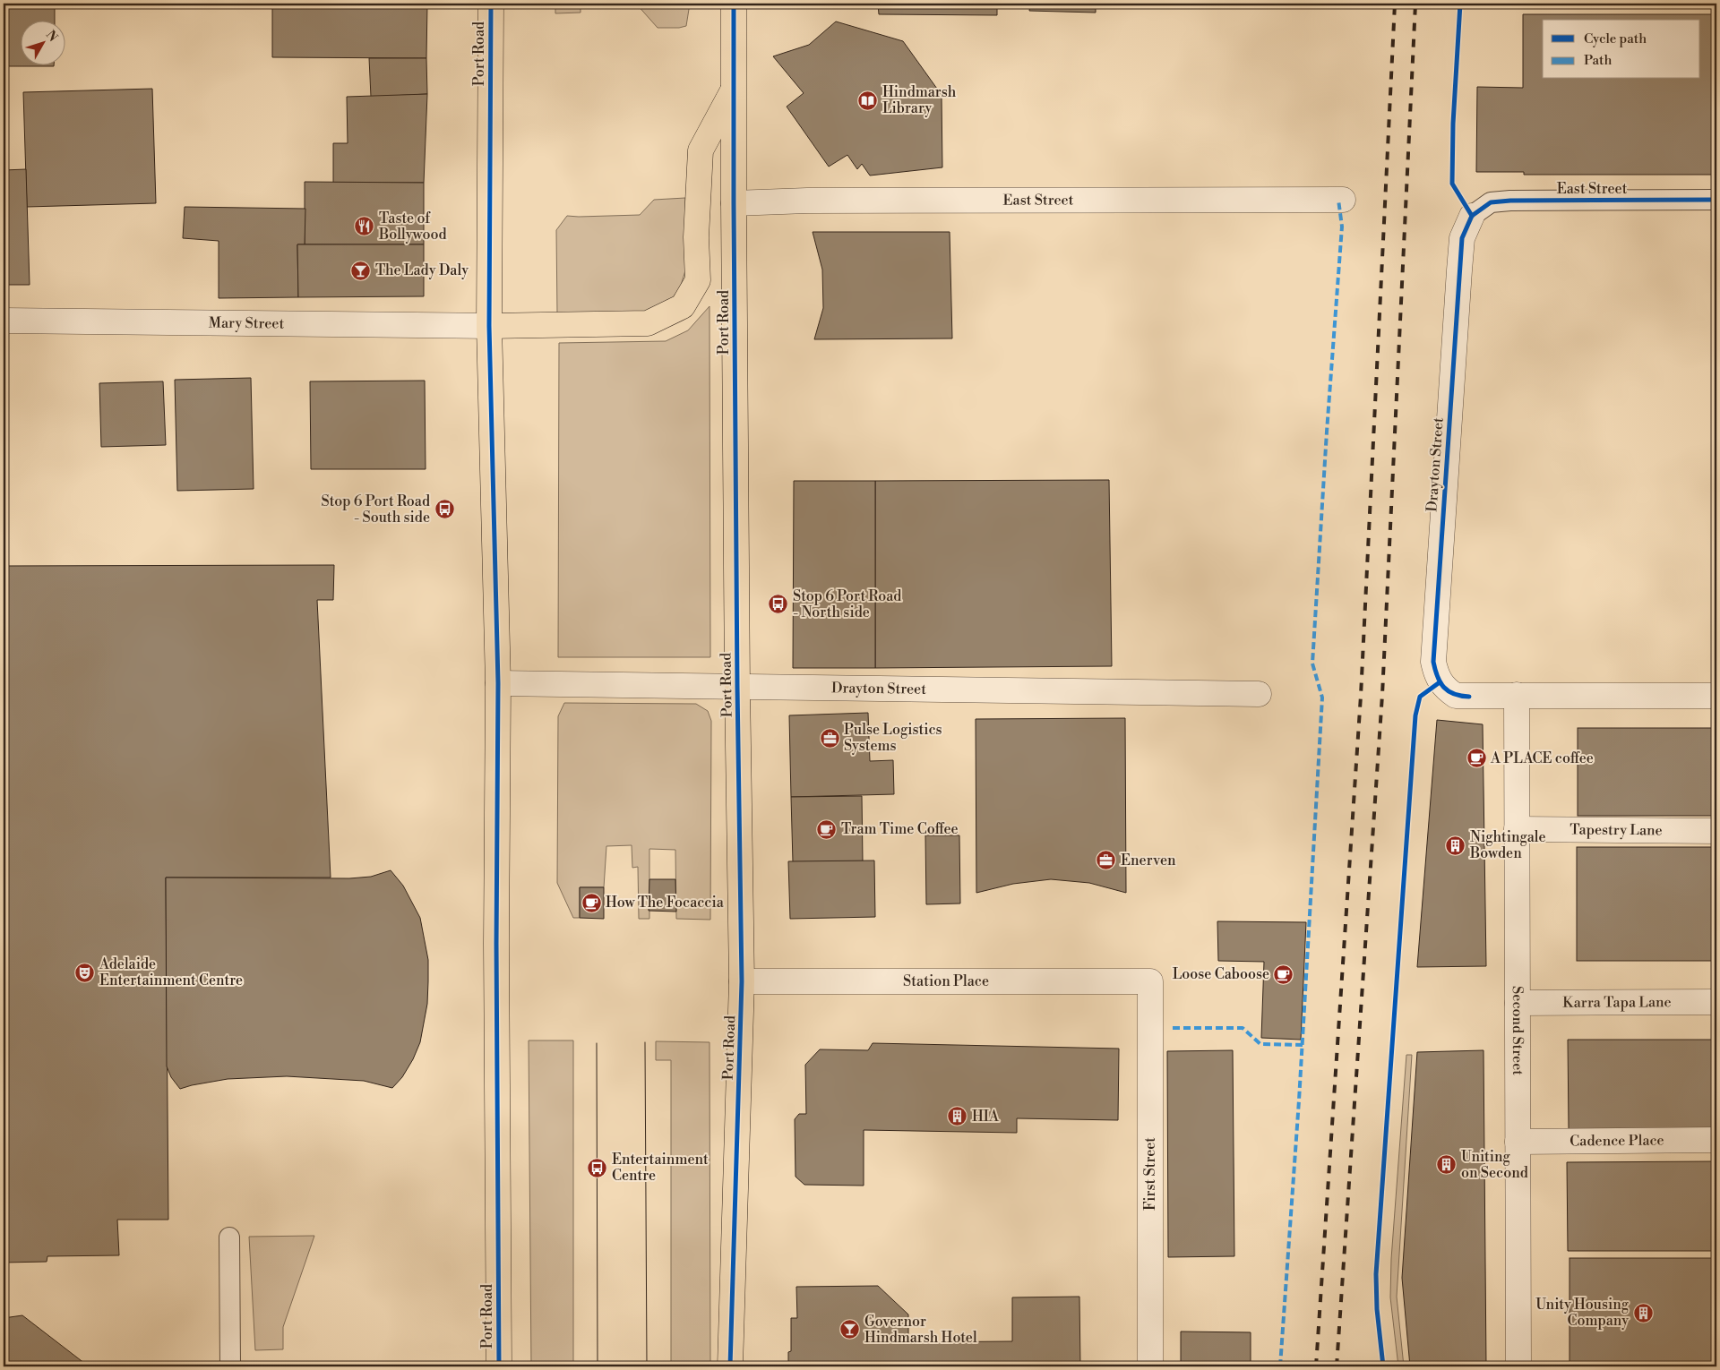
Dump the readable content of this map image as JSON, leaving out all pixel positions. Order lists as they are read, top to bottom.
{
  "streets": {
    "highway": ["Port Road"],
    "street": [
      "East Street",
      "Mary Street",
      "Drayton Street",
      "Tapestry Lane",
      "Station Place",
      "Karra Tapa Lane",
      "Second Street",
      "Cadence Place",
      "First Street"
    ]
  },
  "crossings": [
    ["Port Road", "East Street"],
    ["Port Road", "Mary Street"],
    ["Port Road", "Drayton Street"],
    ["Port Road", "Station Place"],
    ["East Street", "Drayton Street"],
    ["Drayton Street", "Second Street"],
    ["Tapestry Lane", "Second Street"],
    ["Station Place", "First Street"],
    ["Karra Tapa Lane", "Second Street"],
    ["Second Street", "Cadence Place"]
  ],
  "places": {
    "library": ["Hindmarsh Library"],
    "restaurant": ["Taste of Bollywood"],
    "bar": ["The Lady Daly", "Governor Hindmarsh Hotel"],
    "bus stop": ["Stop 6 Port Road - South side", "Stop 6 Port Road - North side", "Entertainment Centre"],
    "office": ["Pulse Logistics Systems", "Enerven"],
    "cafe": [
      "A PLACE coffee",
      "Tram Time Coffee",
      "How The Focaccia",
      "Loose Caboose"
    ],
    "building": [
      "Nightingale Bowden",
      "HIA",
      "Uniting on Second",
      "Unity Housing Company"
    ],
    "theatre": ["Adelaide Entertainment Centre"]
  },
  "legend": ["Cycle path", "Path"],
  "north": "top right"
}
